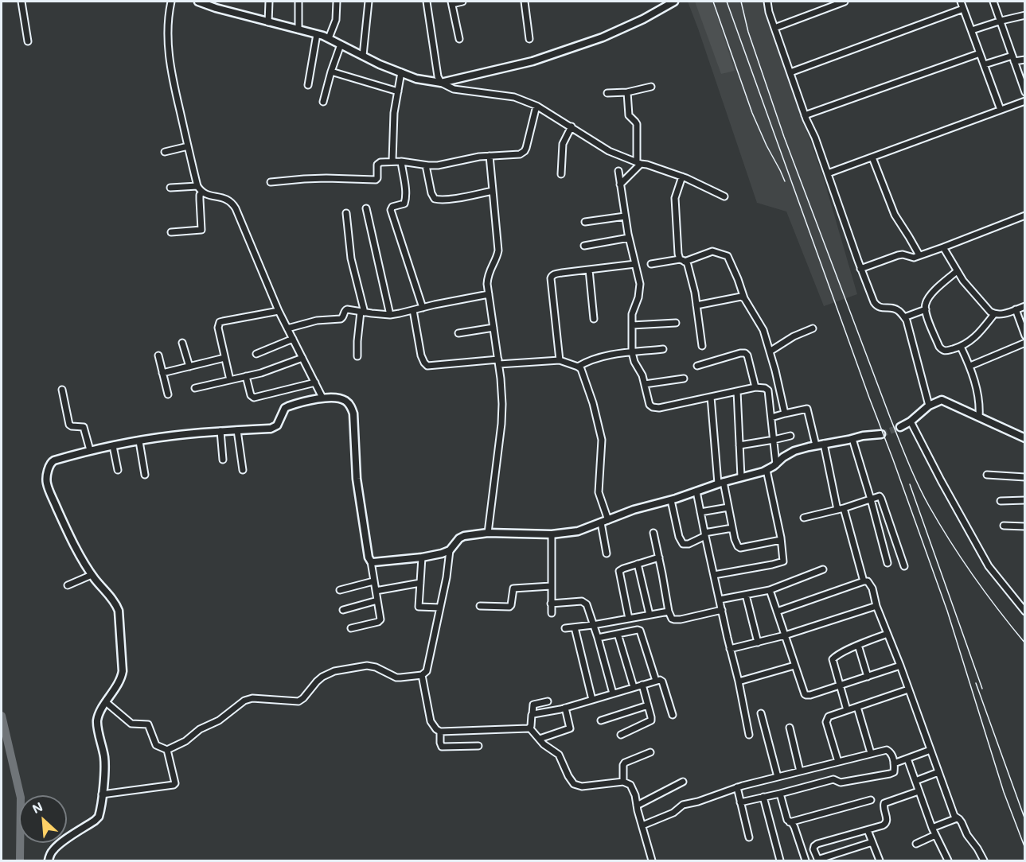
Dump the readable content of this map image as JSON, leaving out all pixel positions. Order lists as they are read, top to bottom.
{
  "north": "top left"
}
